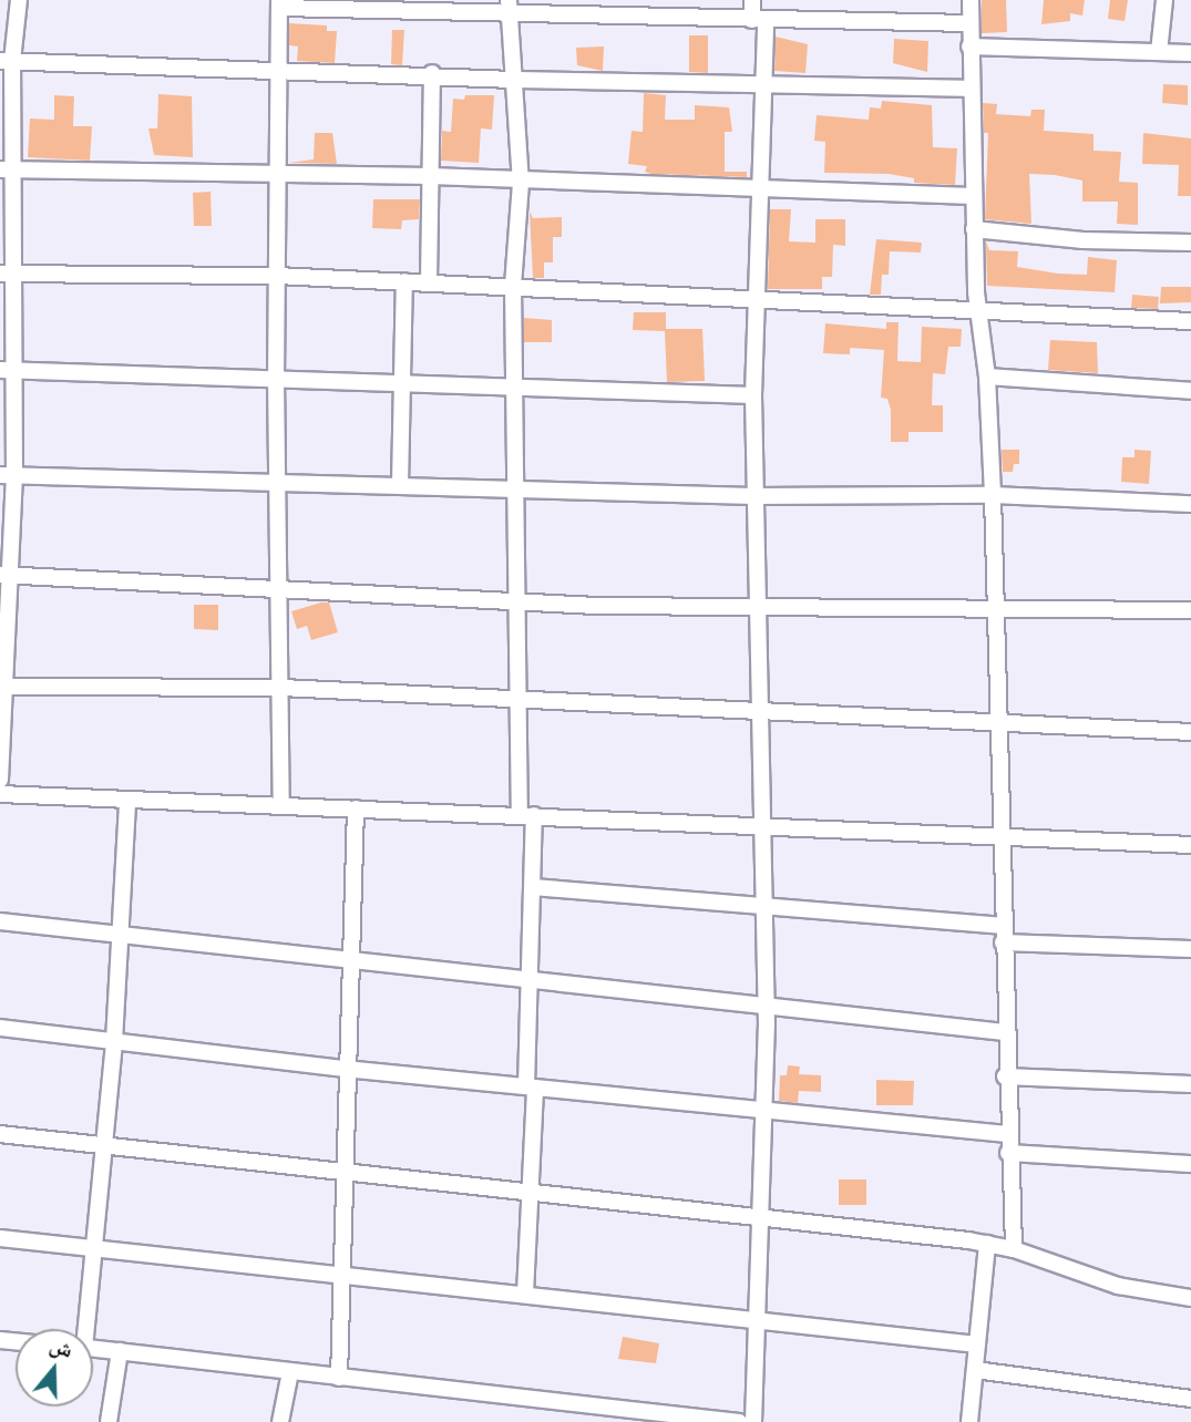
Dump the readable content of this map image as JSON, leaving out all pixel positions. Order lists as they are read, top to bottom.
{
  "north": "top"
}
